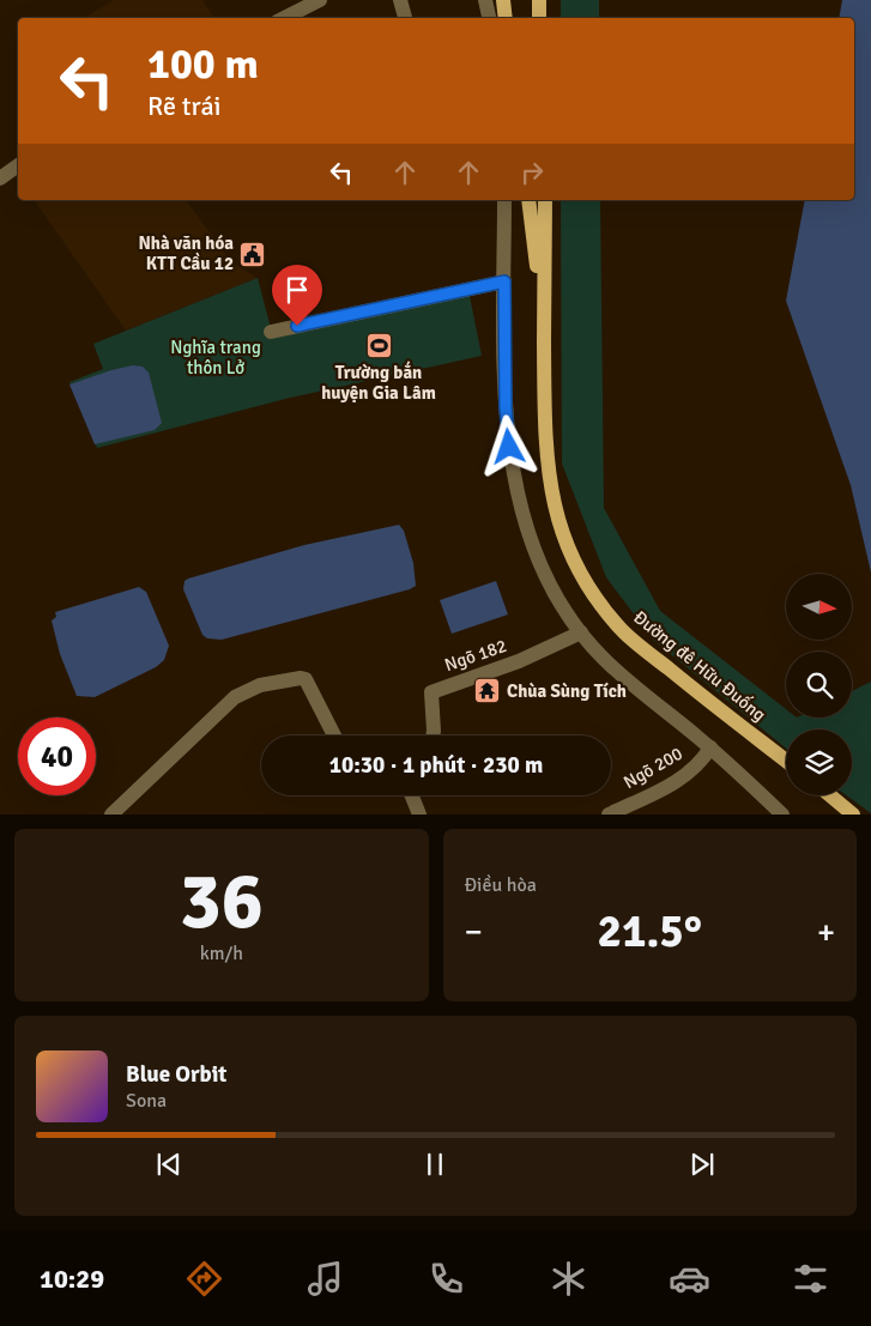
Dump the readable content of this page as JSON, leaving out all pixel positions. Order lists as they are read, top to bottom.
{
  "streets": {
    "main road": ["Đường đê Hữu Đuống"],
    "street": ["Ngõ 182", "Ngõ 200"]
  },
  "parks": ["Nghĩa trang thôn Lở"],
  "places": {
    "public building": ["Nhà văn hóa KTT Cầu 12"],
    "sports": ["Trường bắn huyện Gia Lâm"],
    "temple": ["Chùa Sùng Tích"]
  },
  "north": "right",
  "page": {
    "turn": ["100 m", "Rẽ trái"],
    "limit": "40",
    "trip": "10:30 · 1 phút · 230 m",
    "tile": [
      ["36", "km/h"],
      "Điều hòa"
    ],
    "heat": ["−", "21.5°", "+"],
    "song": ["Blue Orbit", "Sona"],
    "tabs": "10:29"
  }
}
